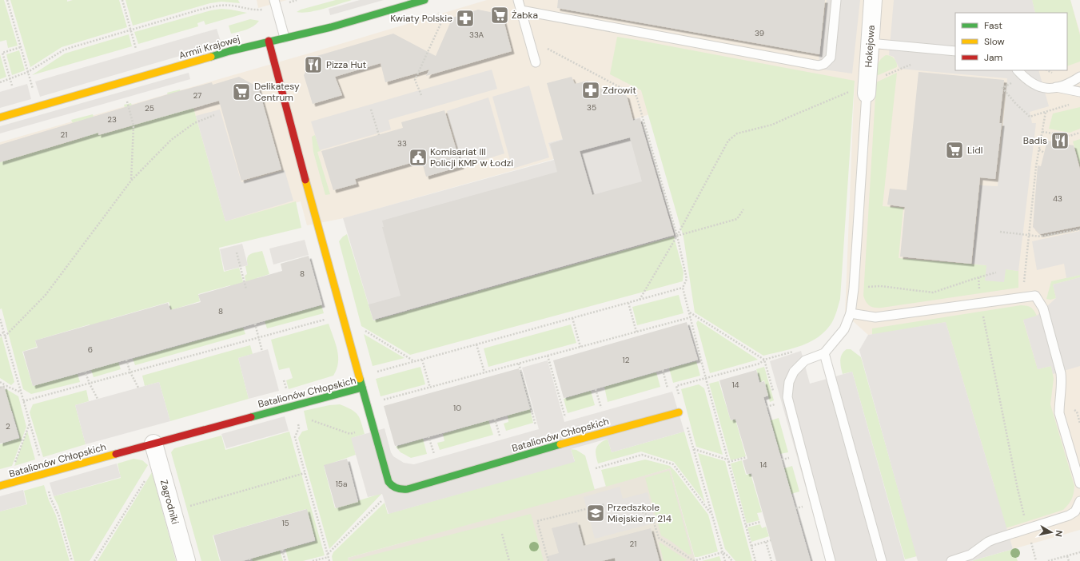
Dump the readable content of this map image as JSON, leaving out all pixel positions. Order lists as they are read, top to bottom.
{
  "streets": {
    "street": [
      "Hokejowa",
      "Armii Krajowej",
      "Batalionów Chłopskich",
      "Zagrodniki"
    ]
  },
  "crossings": [
    ["Batalionów Chłopskich", "Zagrodniki"]
  ],
  "places": {
    "supermarket": ["Żabka", "Delikatesy Centrum", "Lidl"],
    "pharmacy": ["Kwiaty Polskie", "Zdrowit"],
    "restaurant": ["Pizza Hut", "Badis"],
    "public building": ["Komisariat III Policji KMP w Łodzi"],
    "school or university": ["Przedszkole Miejskie nr 214"]
  },
  "house_numbers": [
    "39",
    "33A",
    "27",
    "35",
    "25",
    "23",
    "21",
    "33",
    "43",
    "8",
    "8",
    "6",
    "12",
    "14",
    "10",
    "2",
    "14",
    "15a",
    "15",
    "21"
  ],
  "legend": ["Fast", "Slow", "Jam"],
  "north": "right"
}
